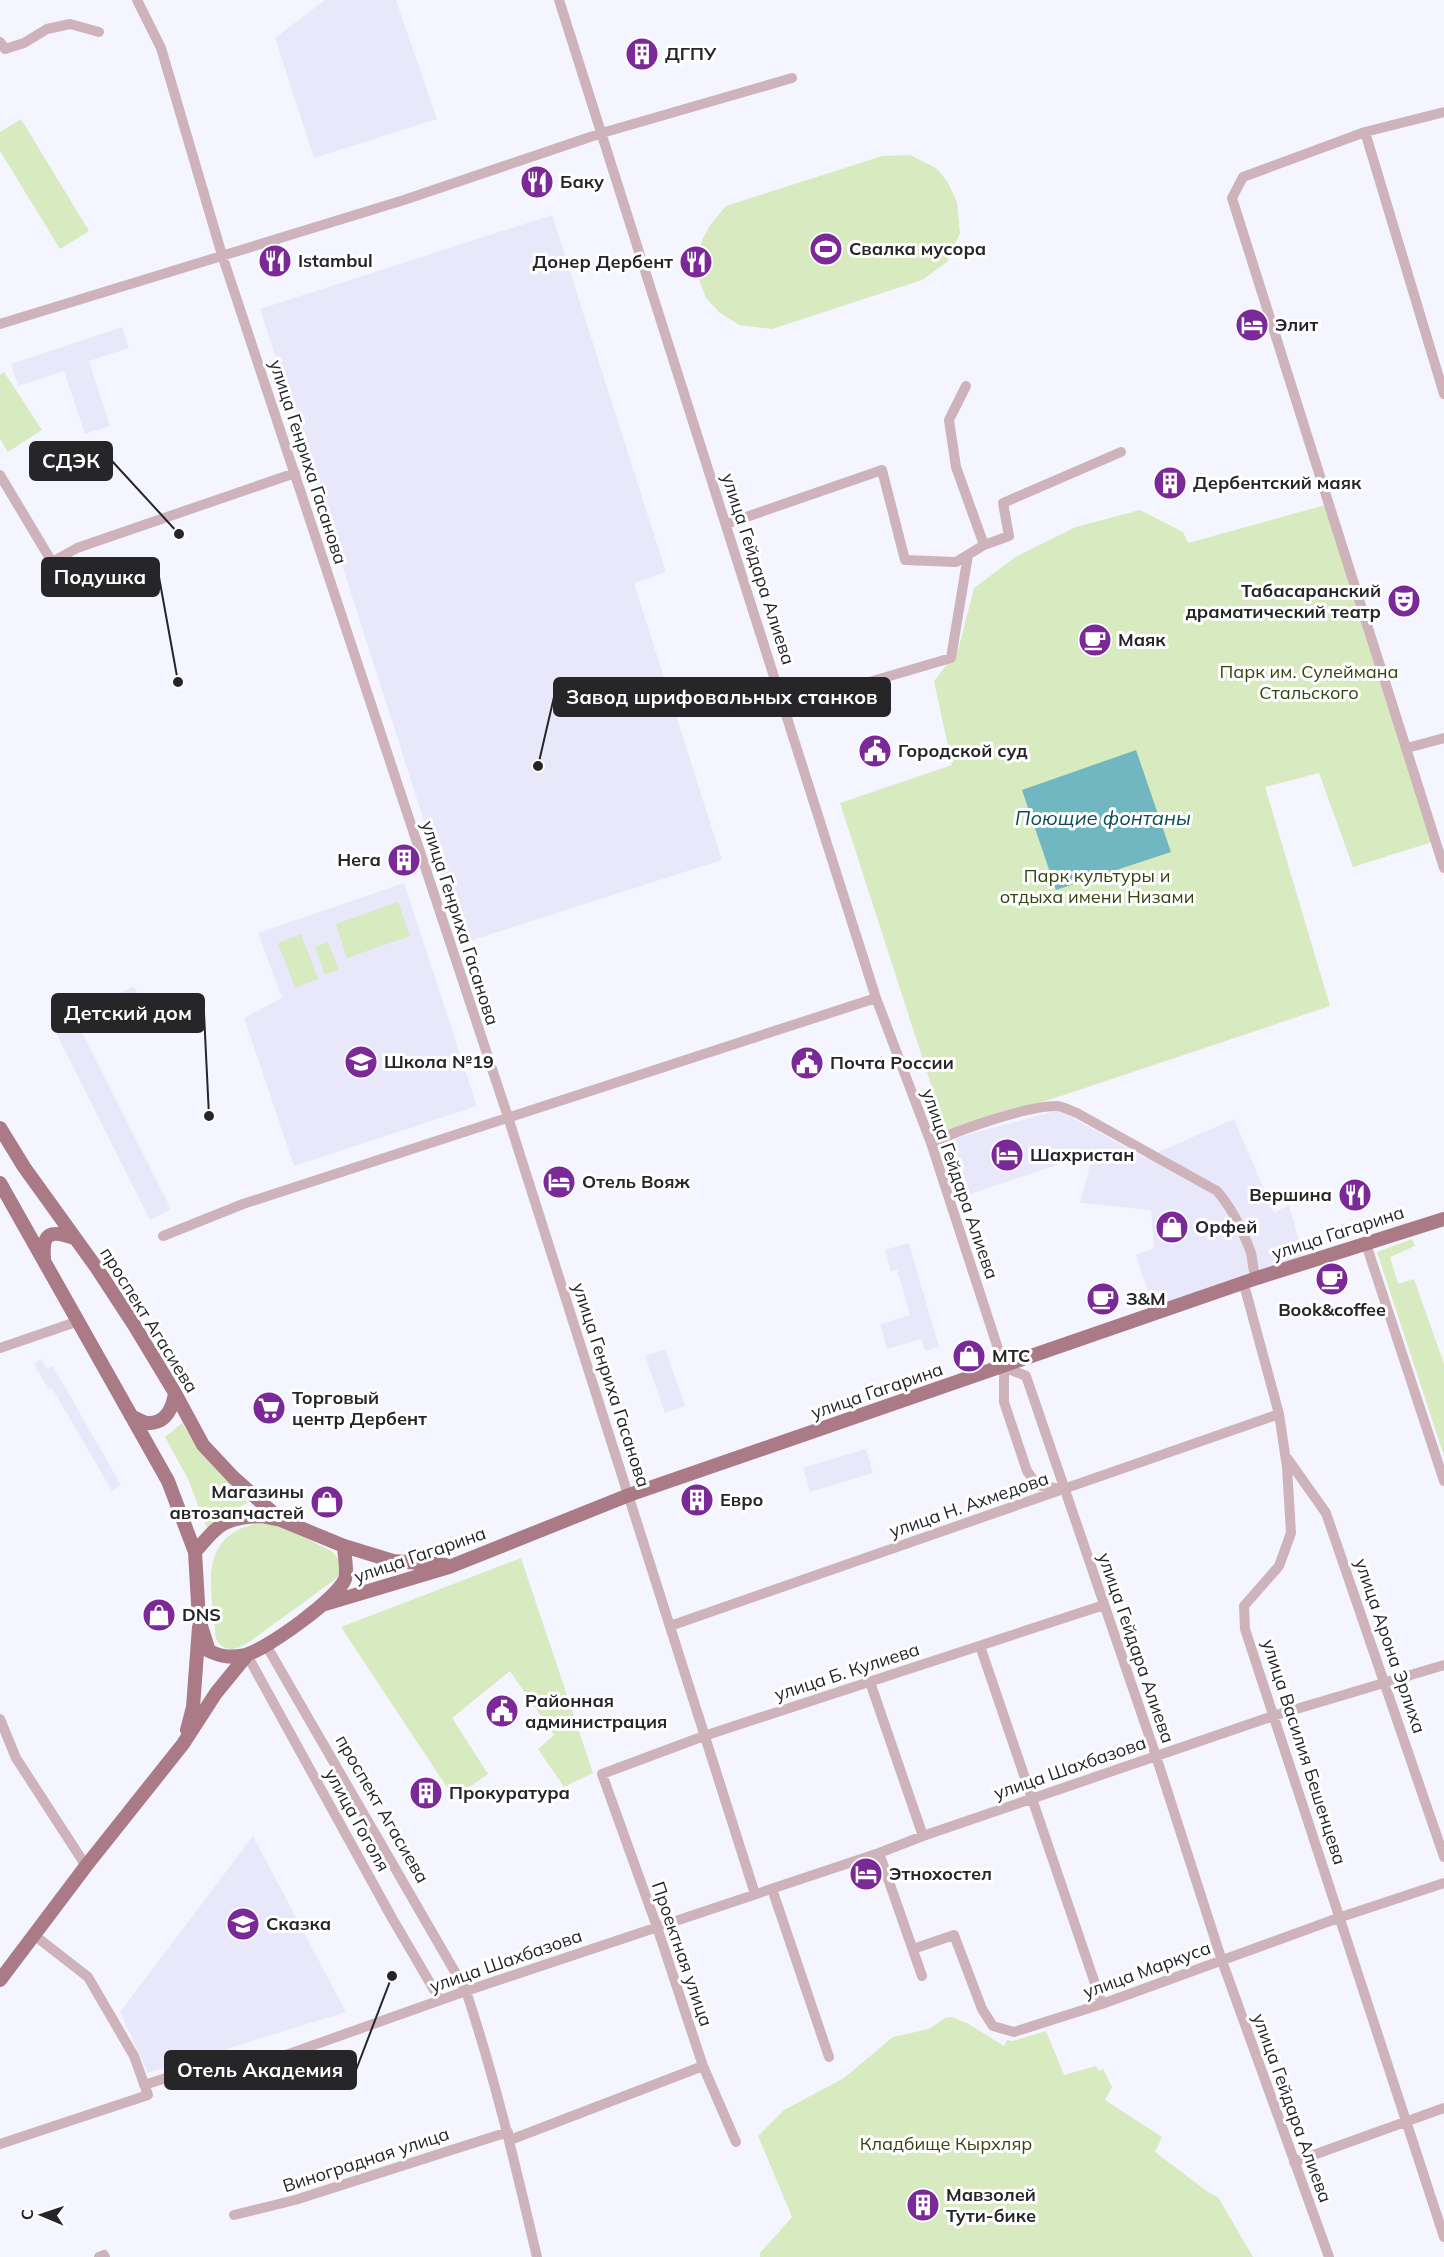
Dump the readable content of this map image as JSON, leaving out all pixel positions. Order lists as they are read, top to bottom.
{
  "streets": {
    "main road": ["улица Гагарина", "проспект Агасиева"],
    "street": [
      "улица Генриха Гасанова",
      "улица Гейдара Алиева",
      "улица Н. Ахмедова",
      "улица Арона Эрлиха",
      "улица Б. Кулиева",
      "улица Василия Бешенцева",
      "улица Шахбазова",
      "улица Гоголя",
      "Проектная улица",
      "улица Маркуса",
      "Виноградная улица"
    ]
  },
  "crossings": [
    ["улица Генриха Гасанова", "улица Гагарина"],
    ["улица Генриха Гасанова", "улица Н. Ахмедова"],
    ["улица Генриха Гасанова", "улица Б. Кулиева"],
    ["улица Генриха Гасанова", "улица Шахбазова"],
    ["улица Гейдара Алиева", "улица Гагарина"],
    ["улица Гейдара Алиева", "улица Н. Ахмедова"],
    ["улица Гейдара Алиева", "улица Б. Кулиева"],
    ["улица Гейдара Алиева", "улица Василия Бешенцева"],
    ["улица Гейдара Алиева", "улица Шахбазова"],
    ["улица Гейдара Алиева", "улица Маркуса"],
    ["улица Гагарина", "проспект Агасиева"],
    ["улица Гагарина", "улица Василия Бешенцева"],
    ["улица Гагарина", "улица Гоголя"],
    ["проспект Агасиева", "улица Шахбазова"],
    ["проспект Агасиева", "улица Гоголя"],
    ["улица Н. Ахмедова", "улица Василия Бешенцева"],
    ["улица Арона Эрлиха", "улица Василия Бешенцева"],
    ["улица Арона Эрлиха", "улица Шахбазова"],
    ["улица Б. Кулиева", "Проектная улица"],
    ["улица Василия Бешенцева", "улица Шахбазова"],
    ["улица Василия Бешенцева", "улица Маркуса"],
    ["улица Шахбазова", "улица Гоголя"],
    ["улица Шахбазова", "Проектная улица"],
    ["Проектная улица", "Виноградная улица"]
  ],
  "water": ["Поющие фонтаны"],
  "parks": ["Парк им. Сулеймана Стальского", "Парк культуры и отдыха имени Низами", "Кладбище Кырхляр"],
  "places": {
    "building": [
      "ДГПУ",
      "Дербентский маяк",
      "Нега",
      "Евро",
      "Прокуратура",
      "Мавзолей Тути-бике"
    ],
    "restaurant": [
      "Баку",
      "Istambul",
      "Донер Дербент",
      "Вершина"
    ],
    "sports": ["Свалка мусора"],
    "hotel": [
      "Элит",
      "Шахристан",
      "Отель Вояж",
      "Этнохостел"
    ],
    "other": [
      "СДЭК",
      "Подушка",
      "Завод шрифовальных станков",
      "Детский дом",
      "Отель Академия"
    ],
    "theatre": ["Табасаранский драматический театр"],
    "cafe": ["Маяк", "Book&coffee", "З&М"],
    "public building": ["Городской суд", "Почта России", "Районная администрация"],
    "school or university": ["Школа №19", "Сказка"],
    "shop": [
      "Орфей",
      "МТС",
      "Магазины автозапчастей",
      "DNS"
    ],
    "supermarket": ["Торговый центр Дербент"]
  },
  "north": "left"
}
